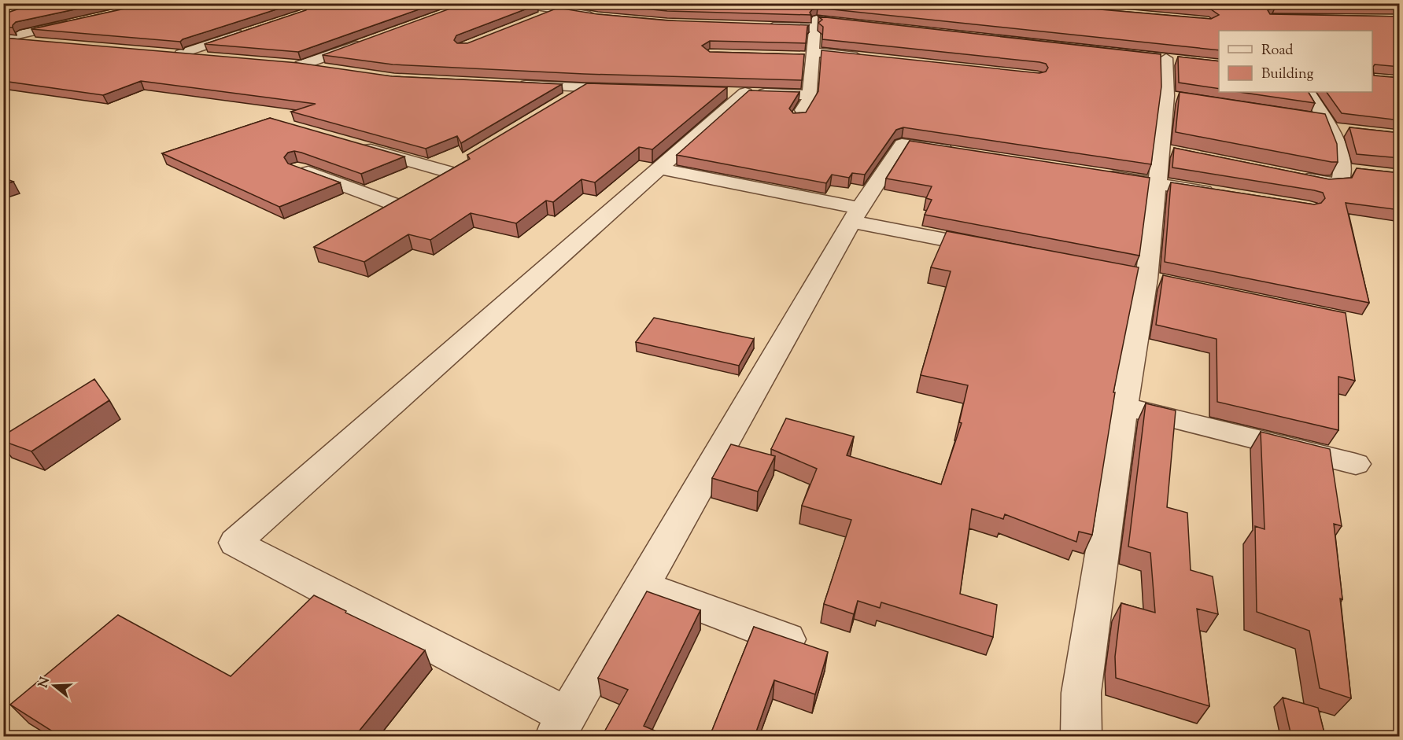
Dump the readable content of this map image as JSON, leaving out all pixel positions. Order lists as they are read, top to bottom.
{
  "legend": ["Road", "Building"],
  "north": "left"
}
